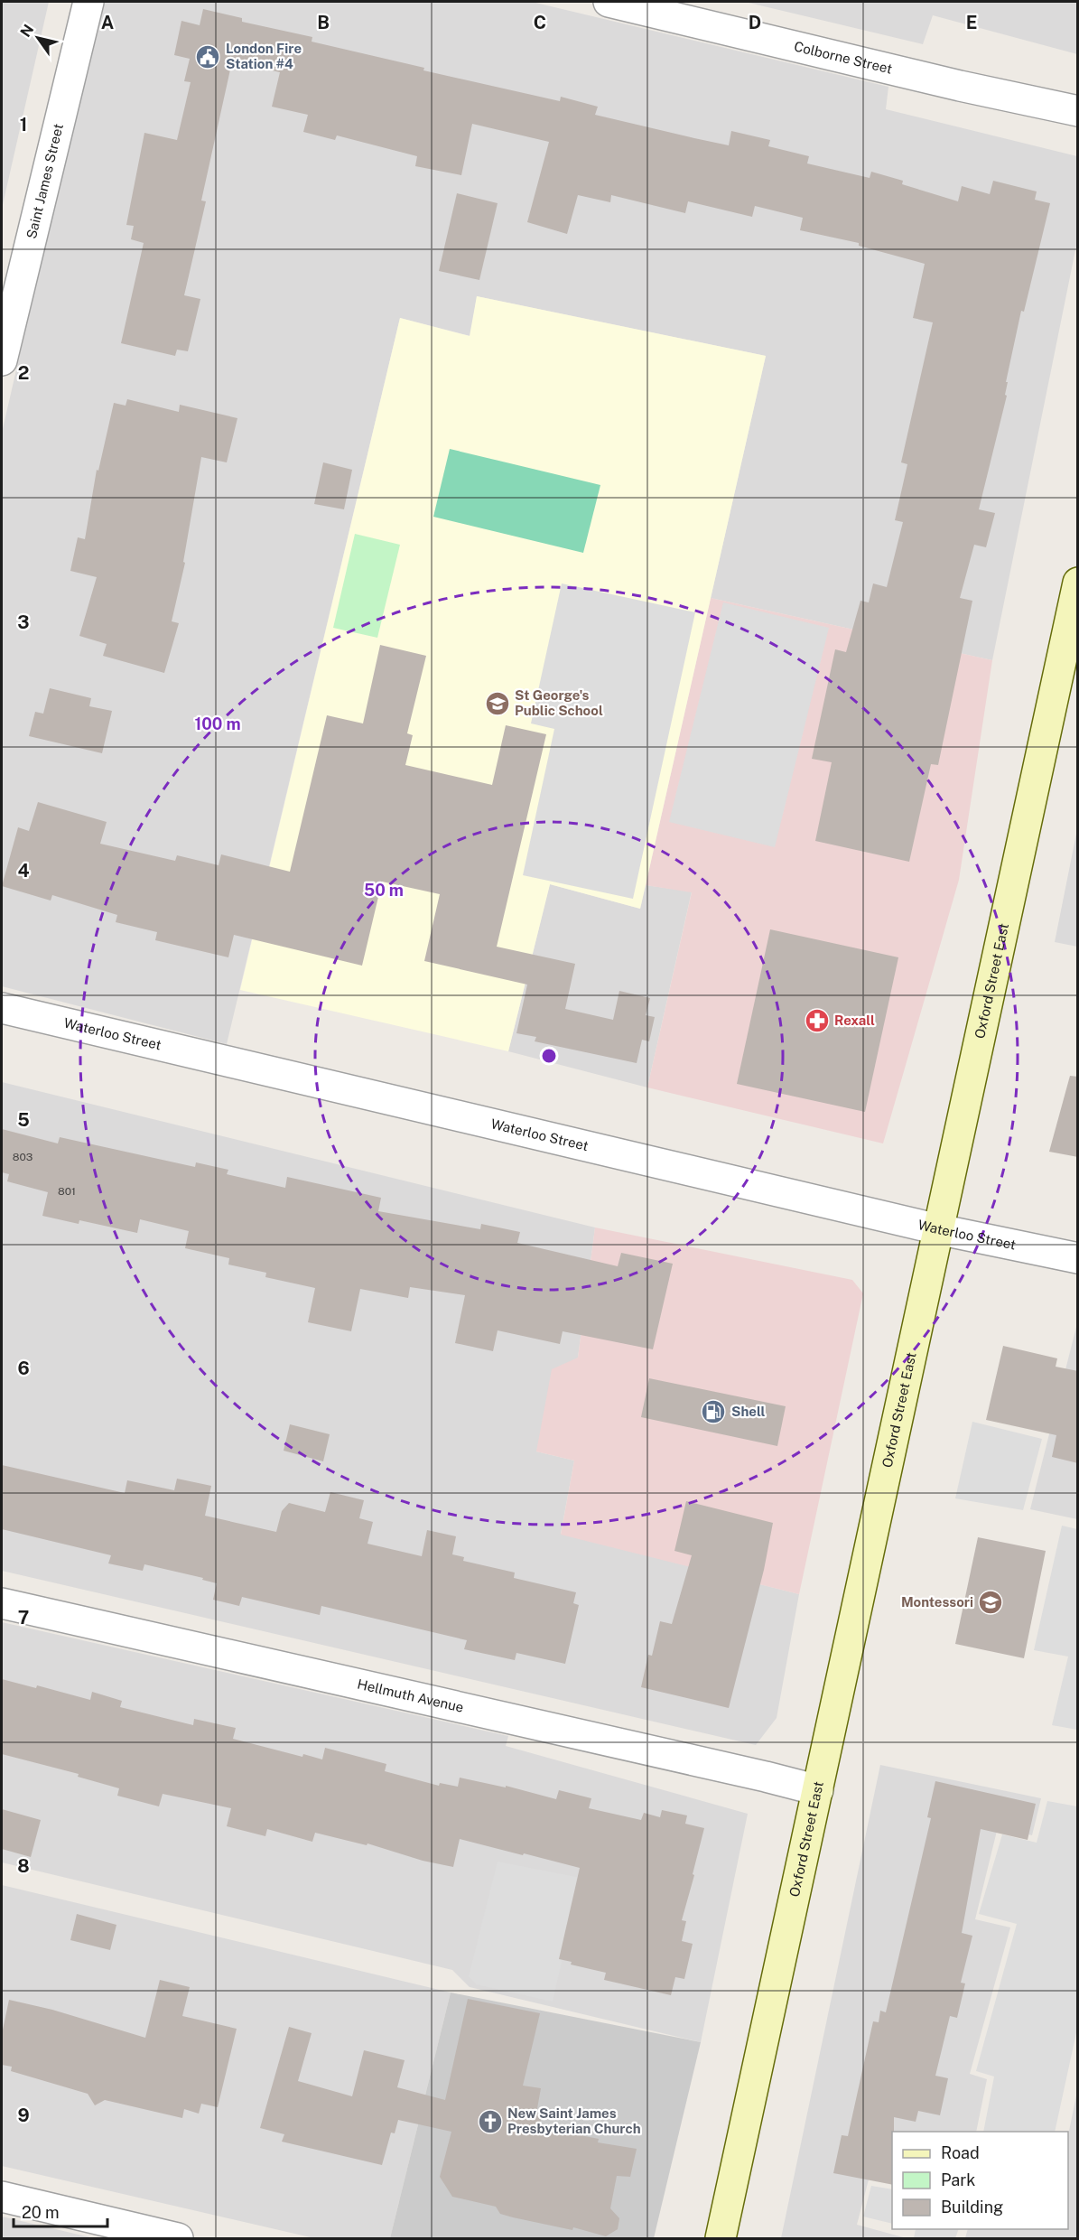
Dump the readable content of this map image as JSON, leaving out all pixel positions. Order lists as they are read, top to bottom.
{
  "streets": {
    "main road": ["Oxford Street East"],
    "street": [
      "Colborne Street",
      "Saint James Street",
      "Waterloo Street",
      "Hellmuth Avenue"
    ]
  },
  "crossings": [
    ["Oxford Street East", "Waterloo Street"],
    ["Oxford Street East", "Hellmuth Avenue"]
  ],
  "places": {
    "public building": ["London Fire Station #4"],
    "school or university": ["St George's Public School", "Montessori"],
    "pharmacy": ["Rexall"],
    "fuel station": ["Shell"],
    "church": ["New Saint James Presbyterian Church"]
  },
  "house_numbers": ["803", "801"],
  "legend": ["Road", "Park", "Building"],
  "scale_bar": "20 m",
  "north": "top left",
  "grid": {
    "columns": [
      "A",
      "B",
      "C",
      "D",
      "E"
    ],
    "rows": [
      "1",
      "2",
      "3",
      "4",
      "5",
      "6",
      "7",
      "8",
      "9"
    ]
  },
  "rings": ["100 m", "50 m"]
}
